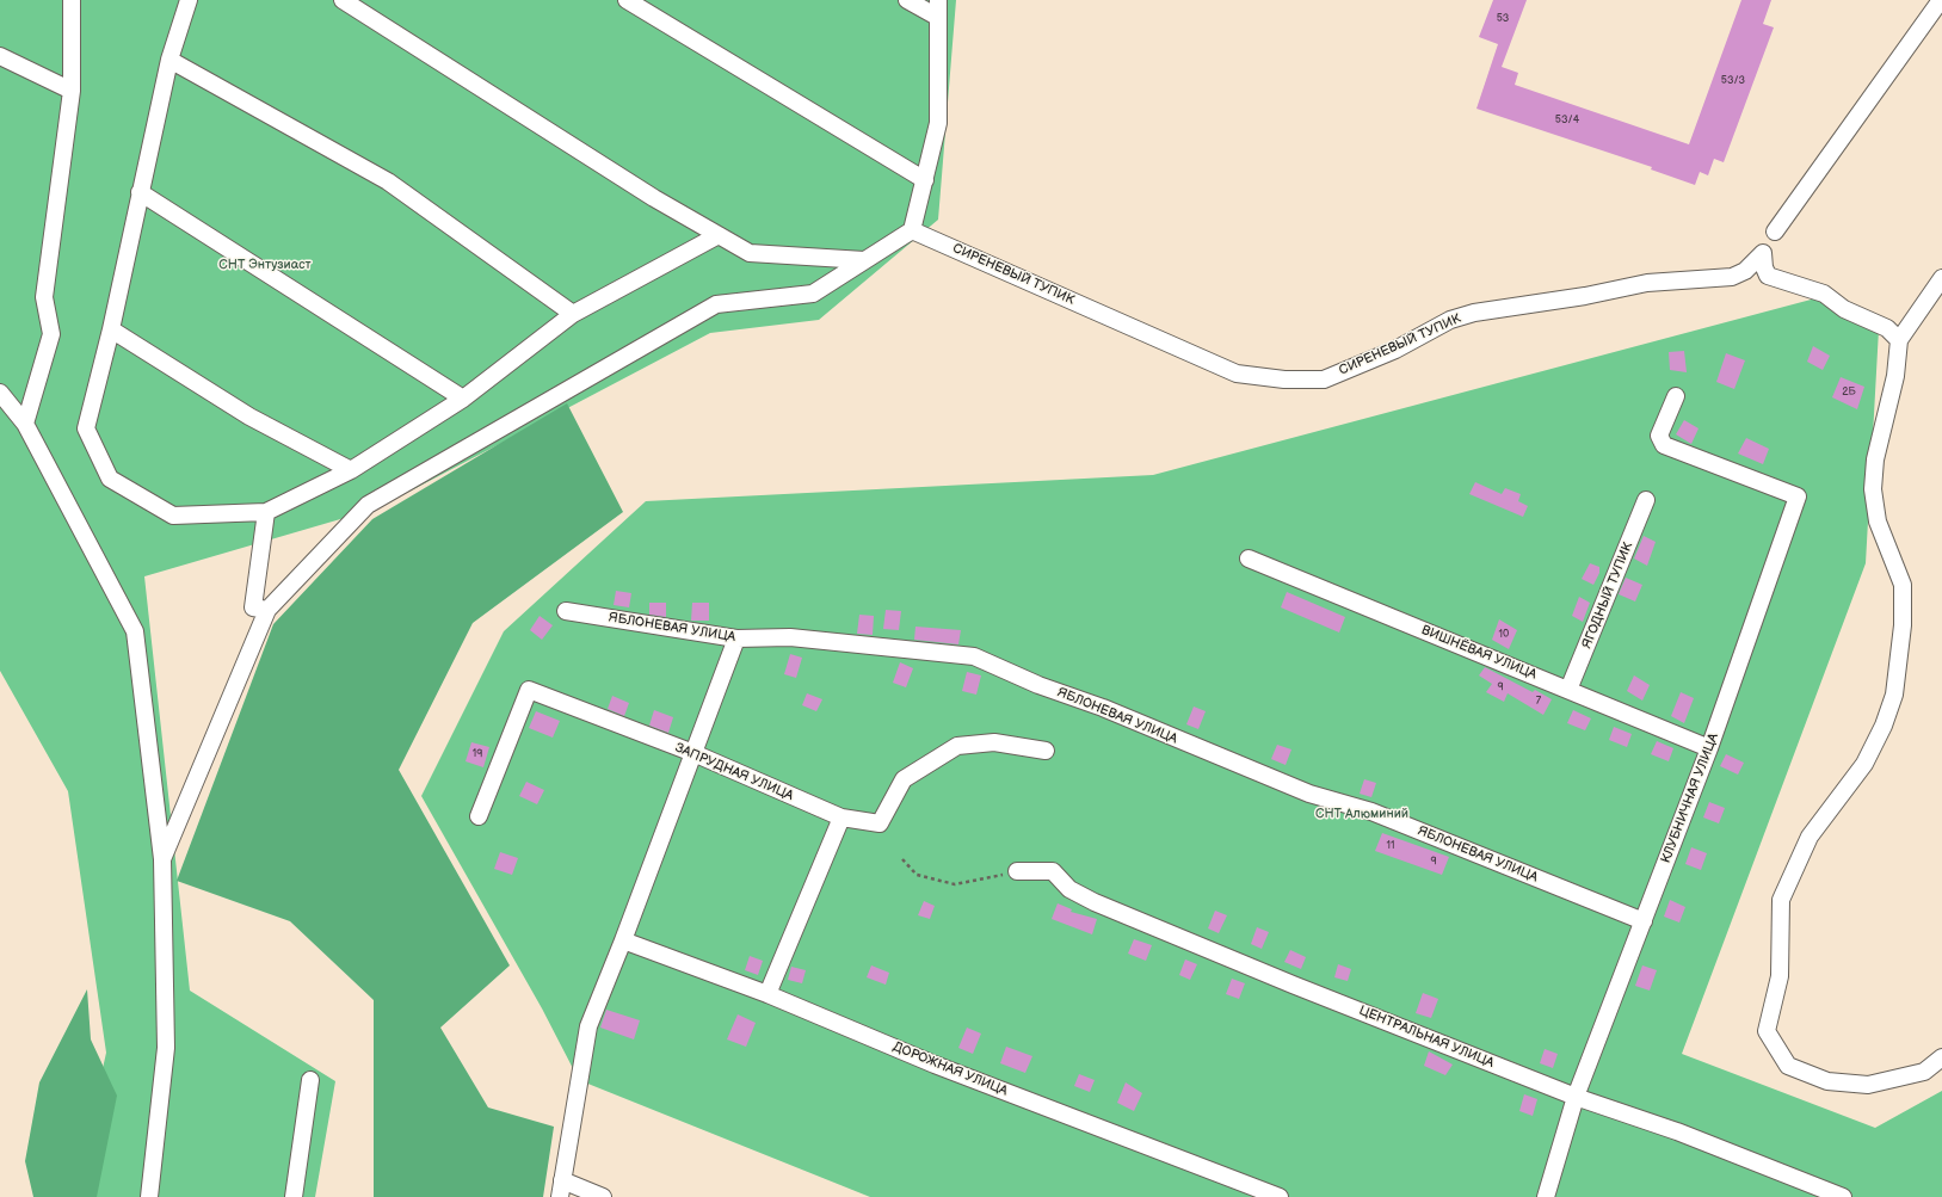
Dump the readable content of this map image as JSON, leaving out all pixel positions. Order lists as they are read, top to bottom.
{
  "streets": {
    "street": [
      "СИРЕНЕВЫЙ ТУПИК",
      "ЯГОДНЫЙ ТУПИК",
      "ЯБЛОНЕВАЯ УЛИЦА",
      "ВИШНЁВАЯ УЛИЦА",
      "ЗАПРУДНАЯ УЛИЦА",
      "КЛУБНИЧНАЯ УЛИЦА",
      "ЦЕНТРАЛЬНАЯ УЛИЦА",
      "ДОРОЖНАЯ УЛИЦА"
    ]
  },
  "crossings": [
    ["ЯГОДНЫЙ ТУПИК", "ВИШНЁВАЯ УЛИЦА"],
    ["ЯБЛОНЕВАЯ УЛИЦА", "КЛУБНИЧНАЯ УЛИЦА"],
    ["ВИШНЁВАЯ УЛИЦА", "КЛУБНИЧНАЯ УЛИЦА"],
    ["КЛУБНИЧНАЯ УЛИЦА", "ЦЕНТРАЛЬНАЯ УЛИЦА"]
  ],
  "parks": ["СНТ Энтузиаст", "СНТ Алюминий"],
  "house_numbers": [
    "53",
    "53/3",
    "53/4",
    "2Б",
    "10",
    "9",
    "7",
    "19",
    "11",
    "9"
  ]
}
